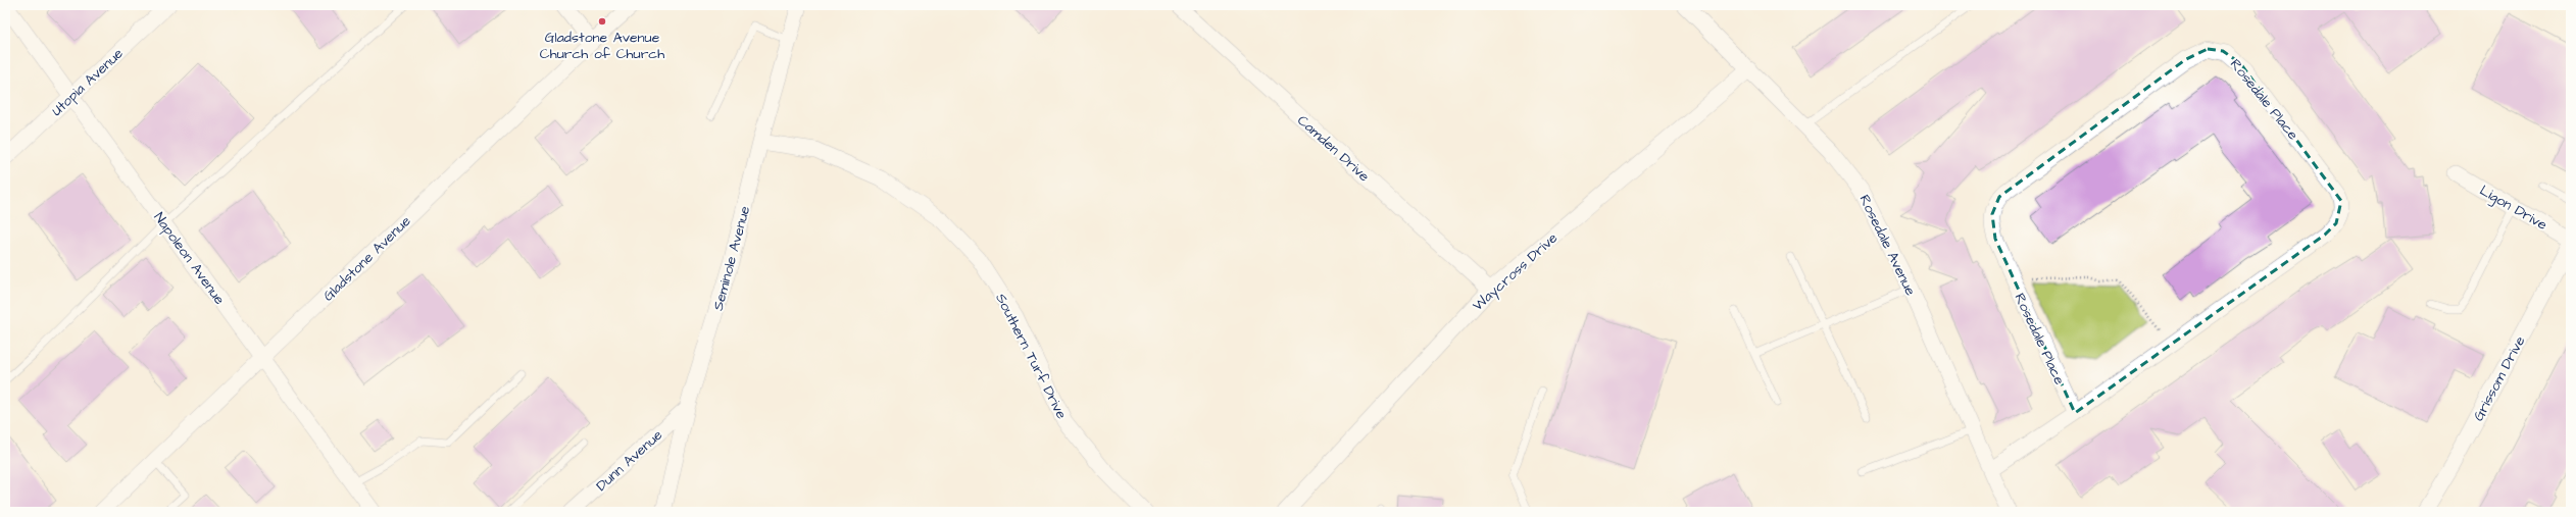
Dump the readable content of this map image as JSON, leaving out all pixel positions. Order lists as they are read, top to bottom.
{
  "streets": {
    "street": [
      "Utopia Avenue",
      "Rosedale Place",
      "Camden Drive",
      "Ligon Drive",
      "Rosedale Avenue",
      "Napoleon Avenue",
      "Gladstone Avenue",
      "Seminole Avenue",
      "Waycross Drive",
      "Southern Turf Drive",
      "Grissom Drive",
      "Dunn Avenue"
    ]
  },
  "crossings": [
    ["Utopia Avenue", "Napoleon Avenue"],
    ["Rosedale Place", "Rosedale Avenue"],
    ["Camden Drive", "Waycross Drive"],
    ["Ligon Drive", "Grissom Drive"],
    ["Rosedale Avenue", "Waycross Drive"],
    ["Napoleon Avenue", "Gladstone Avenue"],
    ["Seminole Avenue", "Southern Turf Drive"],
    ["Seminole Avenue", "Dunn Avenue"]
  ],
  "places": ["Gladstone Avenue Church of Church"]
}
